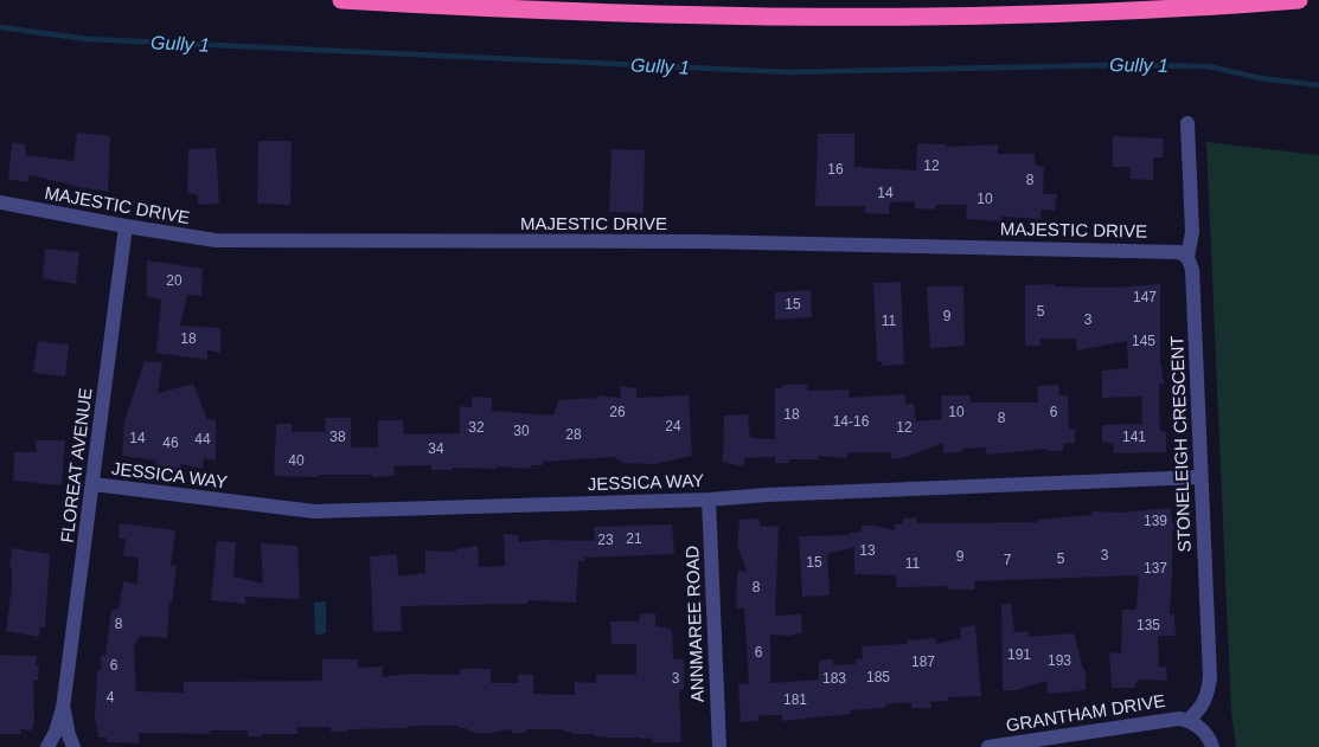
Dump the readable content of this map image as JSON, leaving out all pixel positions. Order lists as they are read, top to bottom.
{
  "streets": {
    "street": [
      "MAJESTIC DRIVE",
      "STONELEIGH CRESCENT",
      "FLOREAT AVENUE",
      "JESSICA WAY",
      "ANNMAREE ROAD",
      "GRANTHAM DRIVE"
    ]
  },
  "crossings": [
    ["MAJESTIC DRIVE", "STONELEIGH CRESCENT"],
    ["MAJESTIC DRIVE", "FLOREAT AVENUE"],
    ["STONELEIGH CRESCENT", "JESSICA WAY"],
    ["STONELEIGH CRESCENT", "GRANTHAM DRIVE"],
    ["FLOREAT AVENUE", "JESSICA WAY"],
    ["JESSICA WAY", "ANNMAREE ROAD"]
  ],
  "water": ["Gully 1"],
  "house_numbers": [
    "12",
    "16",
    "8",
    "14",
    "10",
    "20",
    "147",
    "15",
    "5",
    "9",
    "3",
    "11",
    "18",
    "145",
    "26",
    "10",
    "6",
    "18",
    "8",
    "14-16",
    "24",
    "32",
    "12",
    "30",
    "28",
    "38",
    "141",
    "14",
    "44",
    "46",
    "34",
    "40",
    "139",
    "21",
    "23",
    "13",
    "3",
    "9",
    "5",
    "7",
    "15",
    "11",
    "137",
    "8",
    "8",
    "135",
    "6",
    "191",
    "193",
    "187",
    "6",
    "185",
    "3",
    "183",
    "4",
    "181"
  ]
}
